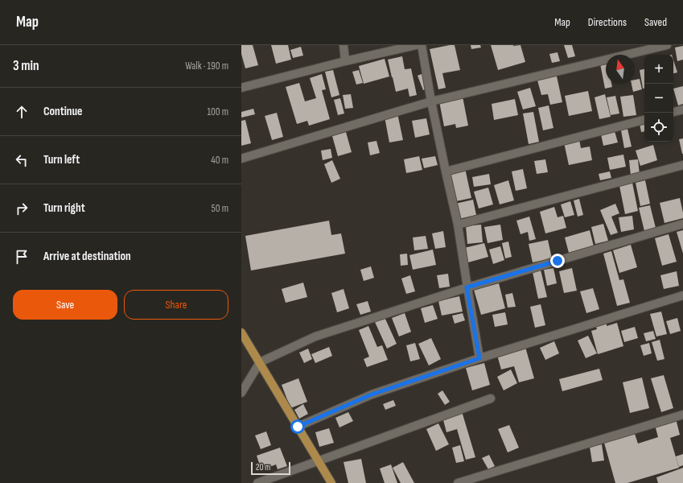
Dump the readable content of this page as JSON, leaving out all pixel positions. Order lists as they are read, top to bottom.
{
  "scale_bar": "20 m",
  "north": "top",
  "page": {
    "header": "Map",
    "nav": ["Map", "Directions", "Saved"],
    "heading": ["3 min", "Walk · 190 m"],
    "map_buttons": ["+", "−"],
    "list": [
      ["Continue", "100 m"],
      ["Turn left", "40 m"],
      ["Turn right", "50 m"],
      "Arrive at destination"
    ],
    "buttons": ["Save", "Share"],
    "scale": "20 m"
  }
}
